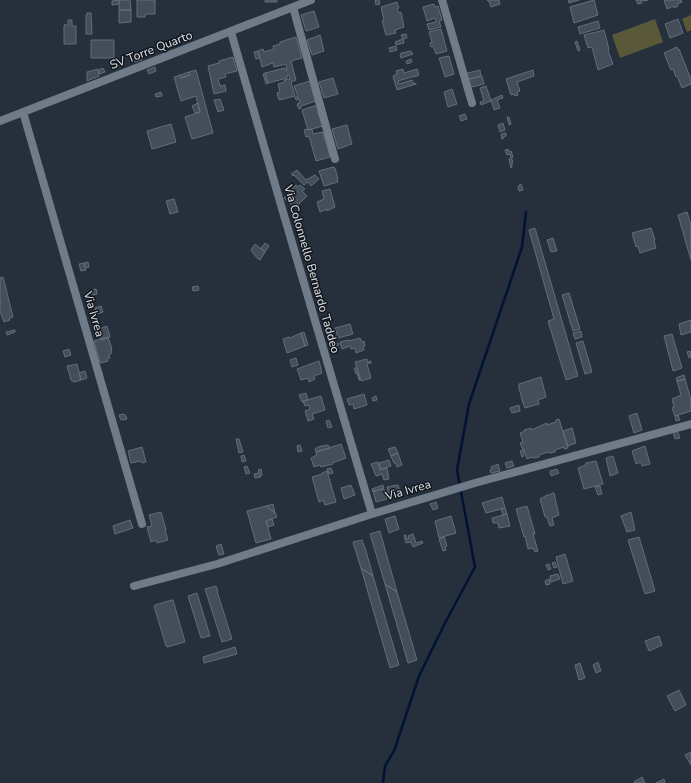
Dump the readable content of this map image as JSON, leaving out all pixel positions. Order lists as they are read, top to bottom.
{
  "streets": {
    "street": ["SV Torre Quarto", "Via Colonnello Bernardo Taddeo", "Via Ivrea"]
  },
  "crossings": [
    ["SV Torre Quarto", "Via Colonnello Bernardo Taddeo"],
    ["SV Torre Quarto", "Via Ivrea"],
    ["Via Colonnello Bernardo Taddeo", "Via Ivrea"]
  ]
}
